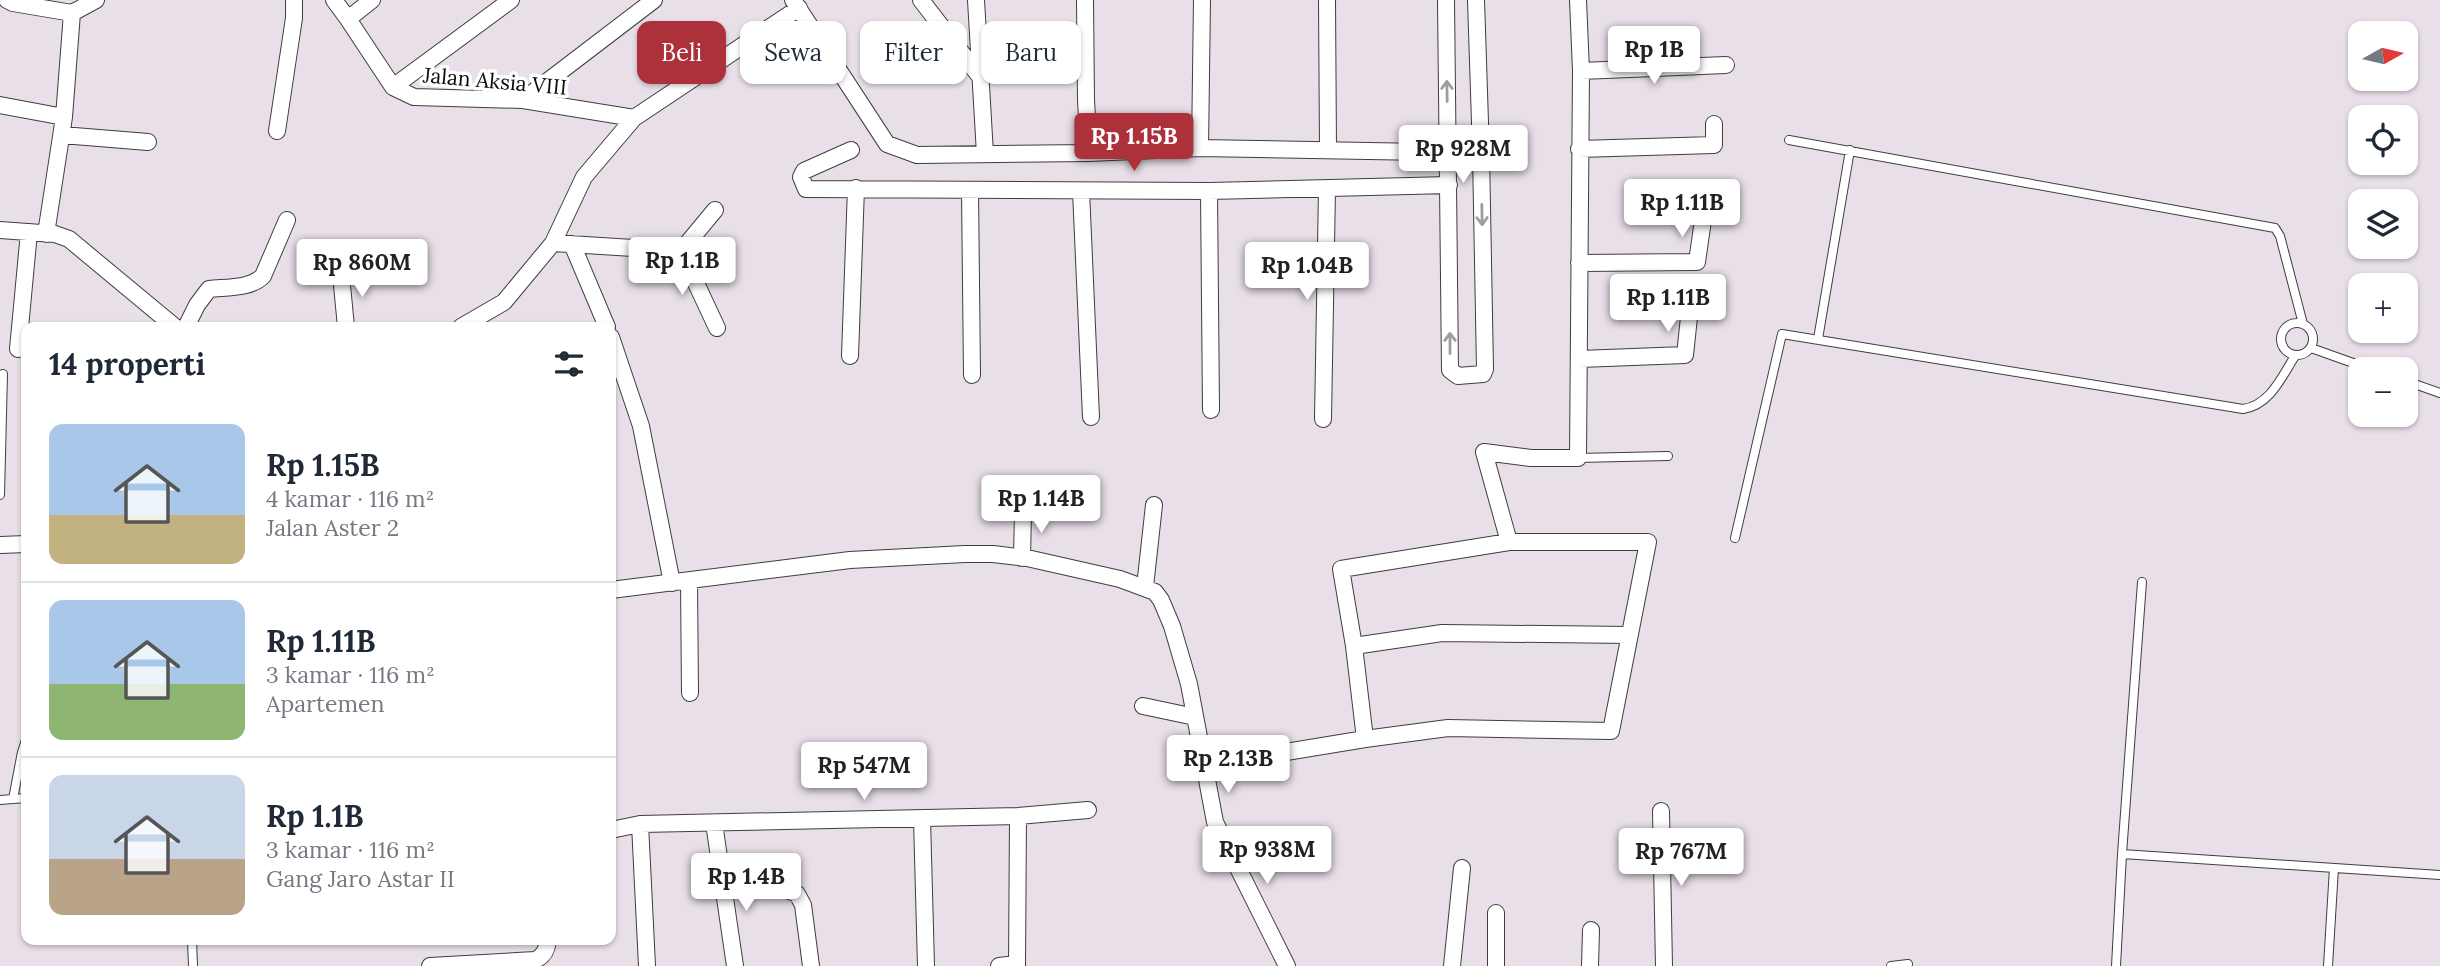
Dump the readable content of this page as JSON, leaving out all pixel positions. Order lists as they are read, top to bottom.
{
  "streets": {
    "street": ["Jalan Aksia VIII"]
  },
  "north": "right",
  "page": {
    "map_buttons": ["+", "−"],
    "chip": [
      "Beli",
      "Sewa",
      "Filter",
      "Baru"
    ],
    "price": [
      "Rp 1B",
      "Rp 1.15B",
      "Rp 928M",
      "Rp 1.11B",
      "Rp 1.1B",
      "Rp 860M",
      "Rp 1.04B",
      "Rp 1.11B",
      "Rp 1.14B",
      "Rp 2.13B",
      "Rp 547M",
      "Rp 938M",
      "Rp 767M",
      "Rp 1.4B"
    ],
    "heading": "14 properti",
    "list": [
      {
        "name": "Rp 1.15B",
        "note": "4 kamar · 116 m² · Jalan Aster 2"
      },
      {
        "name": "Rp 1.11B",
        "note": "3 kamar · 116 m² · Apartemen"
      },
      {
        "name": "Rp 1.1B",
        "note": "3 kamar · 116 m² · Gang Jaro Astar II"
      }
    ]
  }
}
